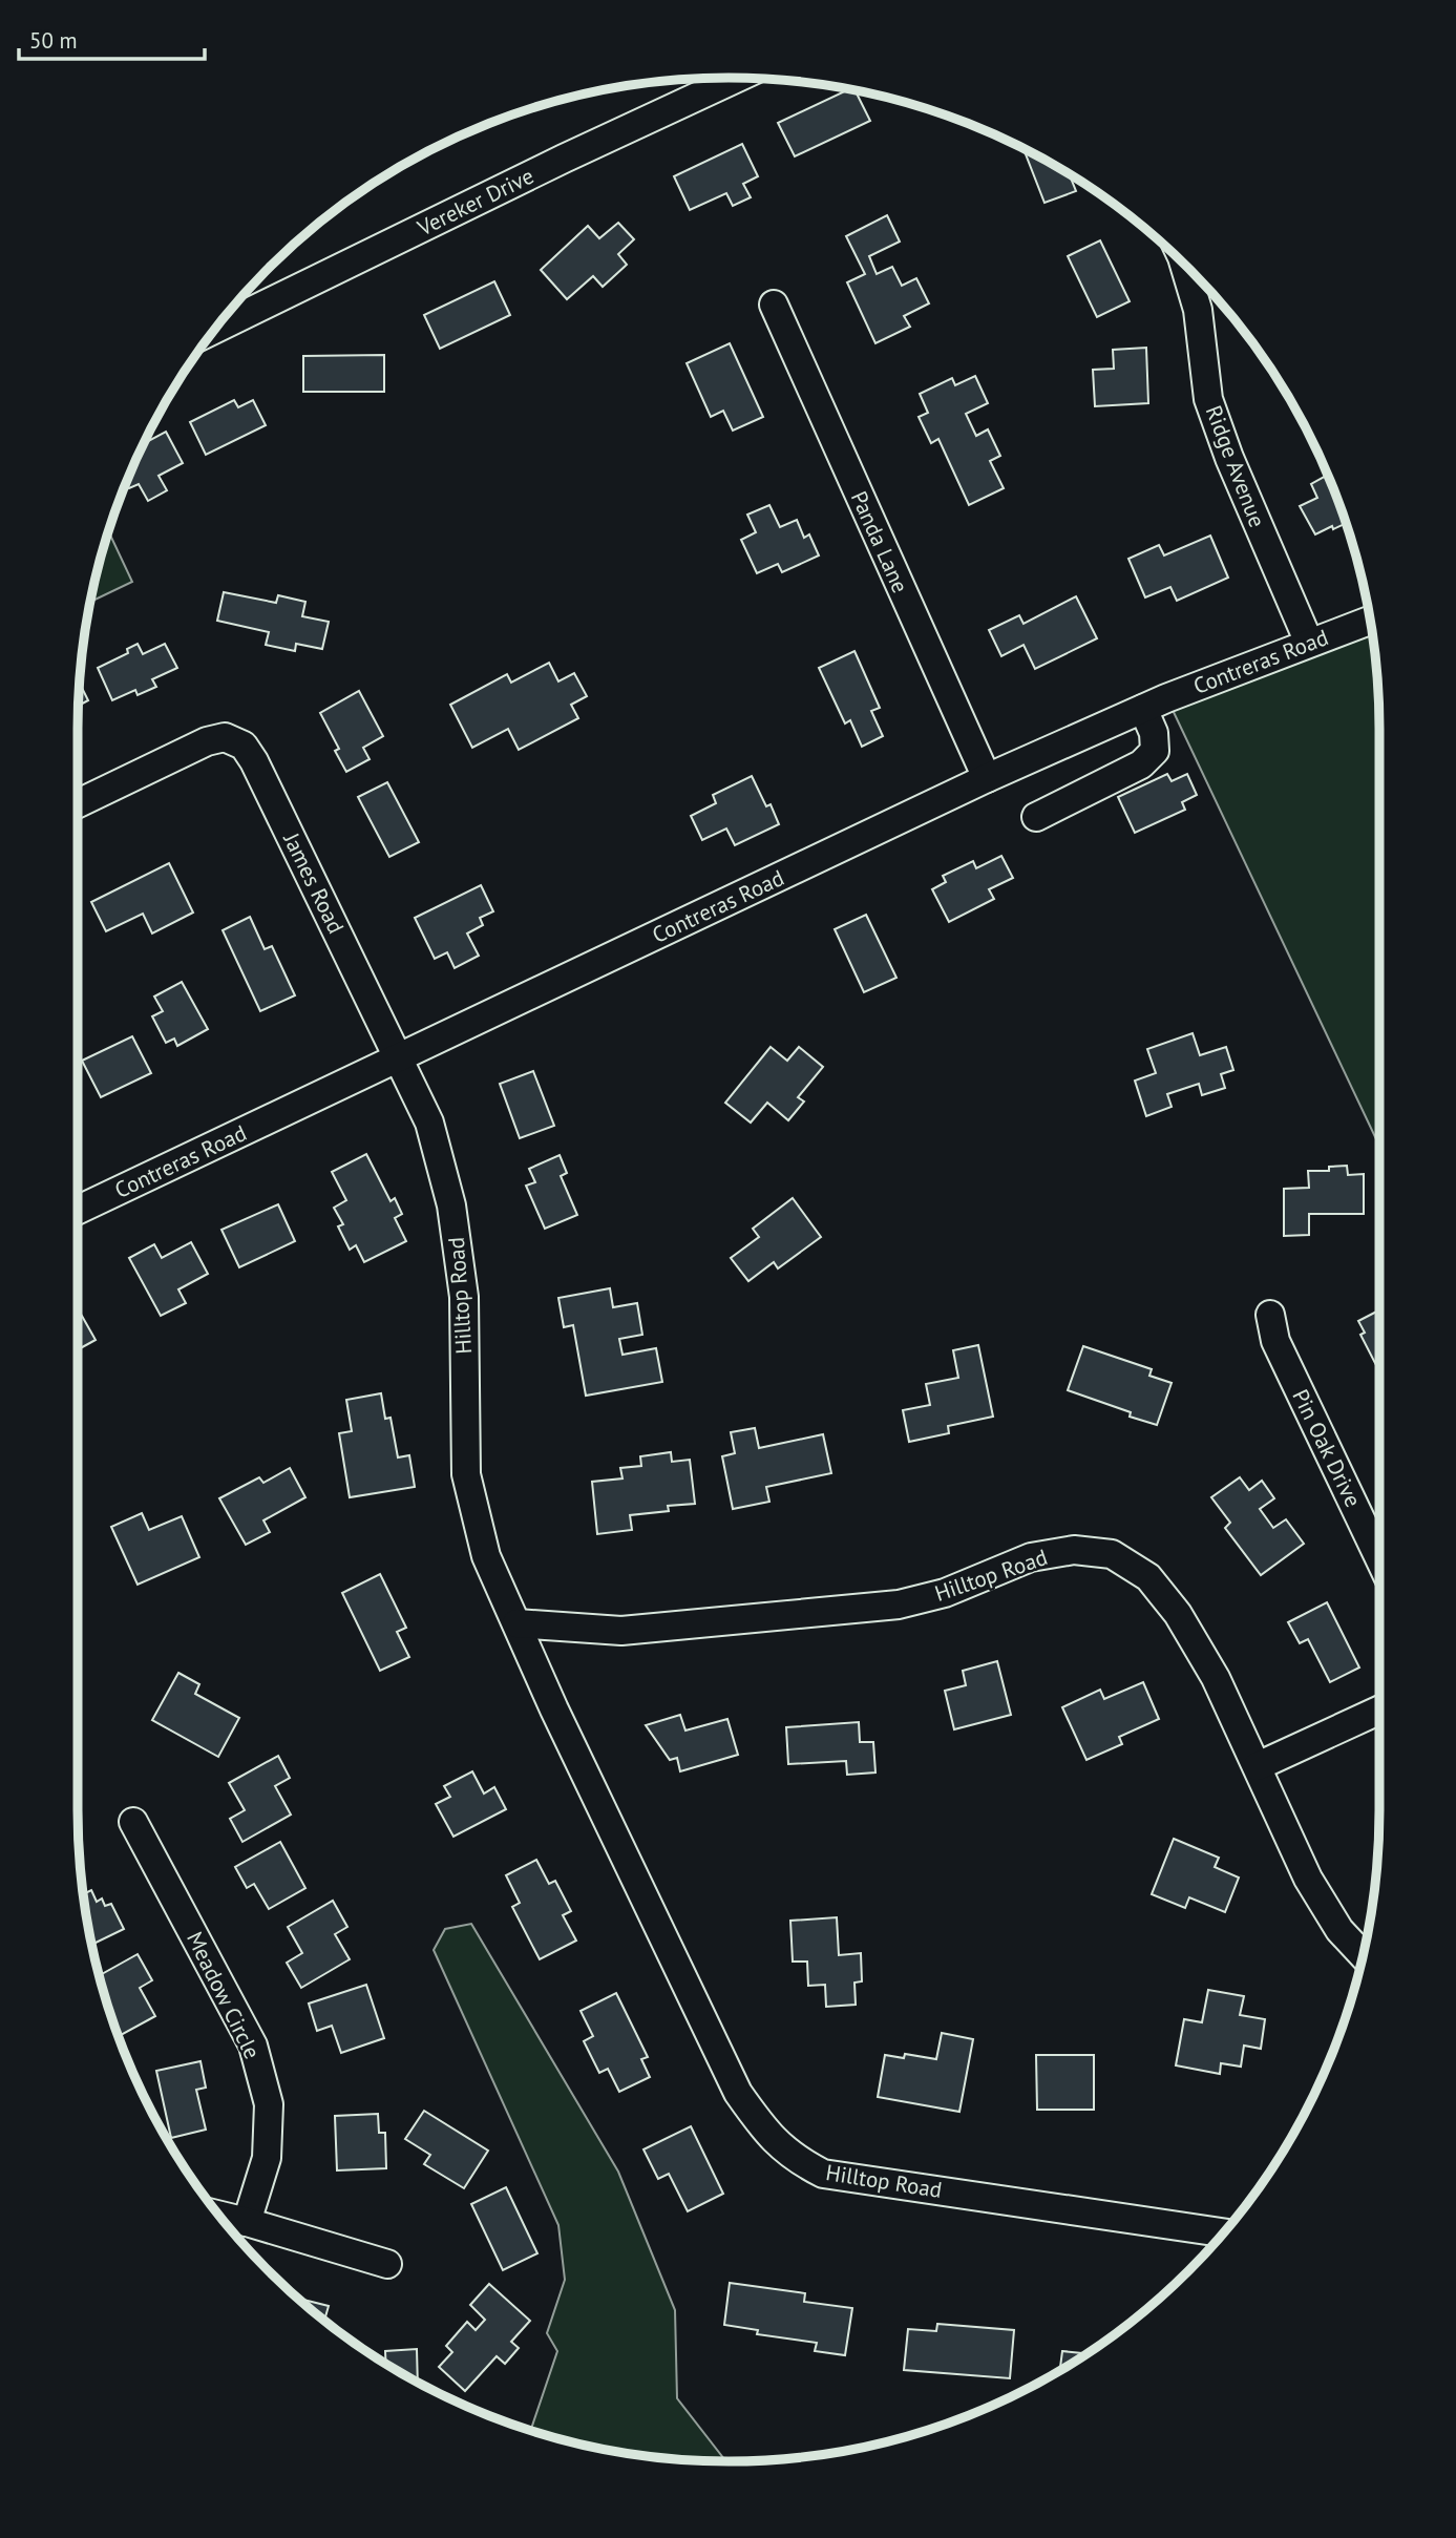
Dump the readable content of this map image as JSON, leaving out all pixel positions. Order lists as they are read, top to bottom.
{
  "streets": {
    "street": [
      "Vereker Drive",
      "Ridge Avenue",
      "Panda Lane",
      "Contreras Road",
      "James Road",
      "Hilltop Road",
      "Pin Oak Drive",
      "Meadow Circle"
    ]
  },
  "crossings": [
    ["Ridge Avenue", "Contreras Road"],
    ["Panda Lane", "Contreras Road"],
    ["Contreras Road", "James Road"],
    ["Contreras Road", "Hilltop Road"],
    ["James Road", "Hilltop Road"]
  ],
  "scale_bar": "50 m"
}
